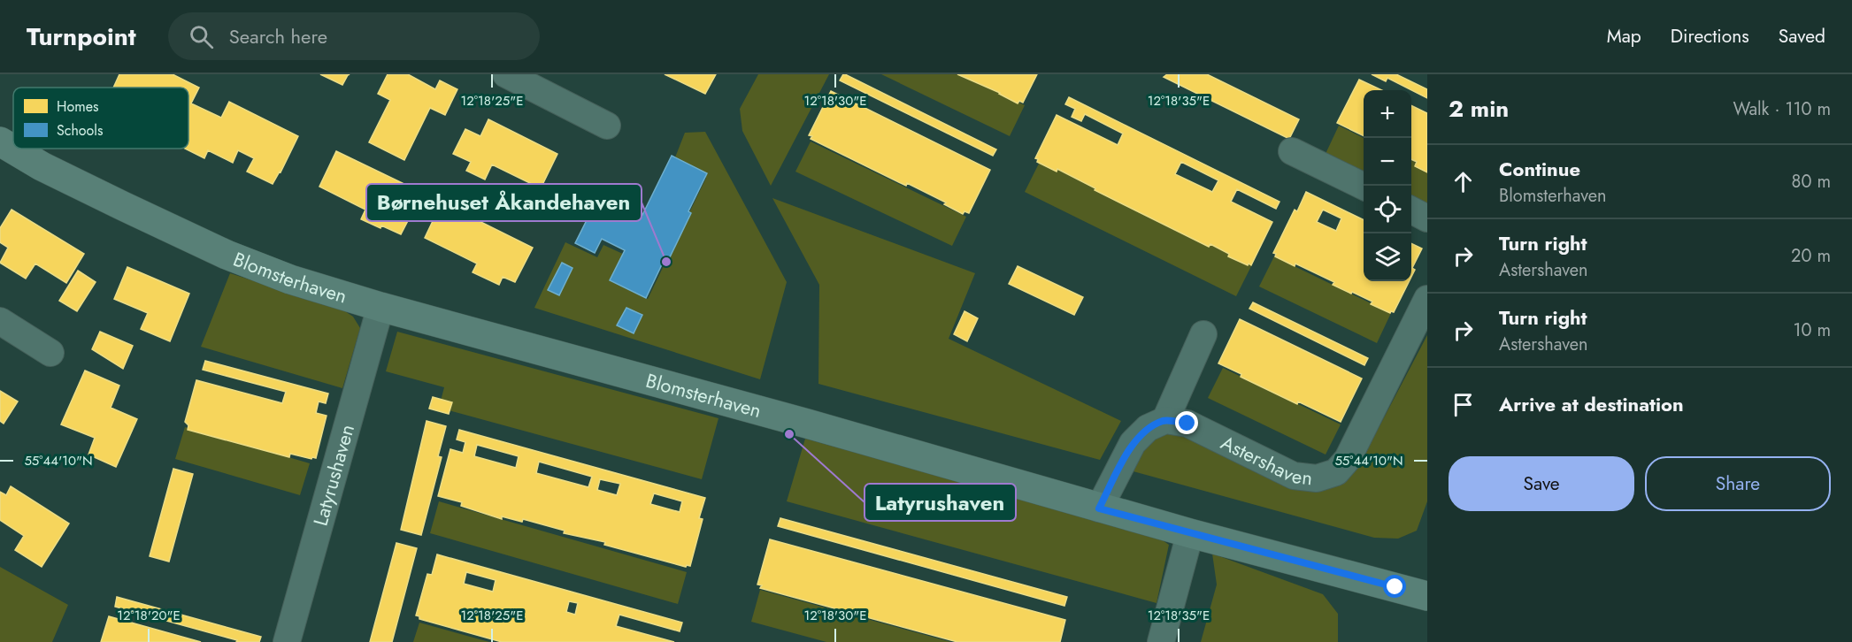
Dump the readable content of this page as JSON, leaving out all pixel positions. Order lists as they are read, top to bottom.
{
  "streets": {
    "street": ["Blomsterhaven", "Astershaven", "Latyrushaven"]
  },
  "crossings": [
    ["Blomsterhaven", "Latyrushaven"]
  ],
  "places": ["Børnehuset Åkandehaven", "Latyrushaven"],
  "legend": ["Homes", "Schools"],
  "page": {
    "header": "Turnpoint",
    "search": "Search here",
    "nav": ["Map", "Directions", "Saved"],
    "heading": ["2 min", "Walk · 110 m"],
    "map_buttons": ["+", "−"],
    "list": [
      ["Continue", "Blomsterhaven", "80 m"],
      ["Turn right", "Astershaven", "20 m"],
      ["Turn right", "Astershaven", "10 m"],
      "Arrive at destination"
    ],
    "buttons": ["Save", "Share"]
  },
  "coordinates": [
    "12°18'25\"E",
    "12°18'30\"E",
    "12°18'35\"E",
    "55°44'10\"N",
    "12°18'20\"E"
  ]
}
